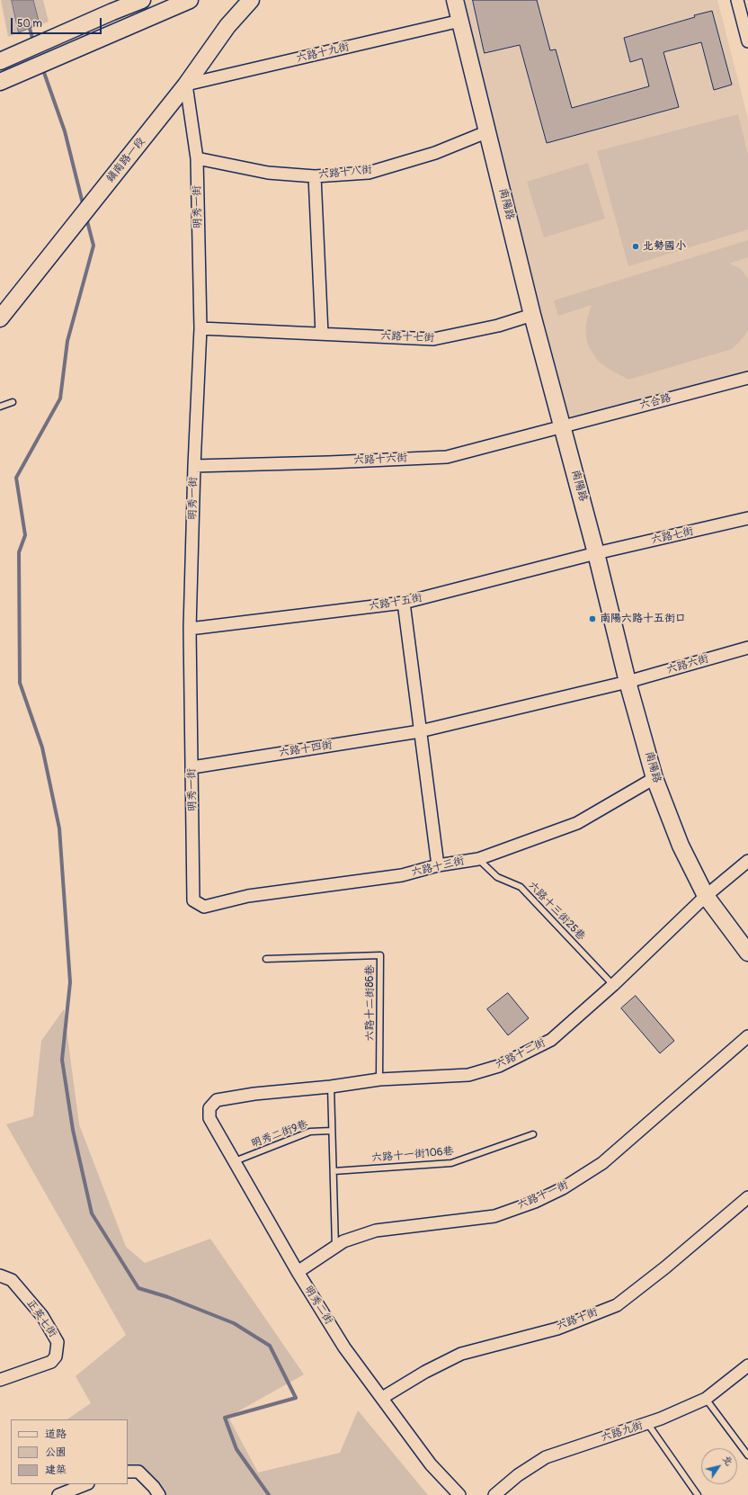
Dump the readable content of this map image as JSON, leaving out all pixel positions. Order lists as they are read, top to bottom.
{
  "streets": {
    "street": [
      "六路十九街",
      "鎮南路一段",
      "六路十八街",
      "南陽路",
      "明秀一街",
      "六路十七街",
      "六合路",
      "六路十六街",
      "六路七街",
      "六路十五街",
      "六路六街",
      "六路十四街",
      "六路十三街",
      "六路十二街",
      "六路十一街",
      "明秀二街",
      "正英七街",
      "六路十街",
      "六路九街"
    ],
    "lane": [
      "六路十三街25巷",
      "六路十二街86巷",
      "明秀二街9巷",
      "六路十一街106巷"
    ]
  },
  "crossings": [
    ["六路十九街", "鎮南路一段"],
    ["六路十九街", "南陽路"],
    ["六路十九街", "明秀一街"],
    ["鎮南路一段", "明秀一街"],
    ["六路十八街", "南陽路"],
    ["六路十八街", "明秀一街"],
    ["南陽路", "六路十七街"],
    ["南陽路", "六合路"],
    ["南陽路", "六路十六街"],
    ["南陽路", "六路七街"],
    ["南陽路", "六路十五街"],
    ["南陽路", "六路六街"],
    ["南陽路", "六路十四街"],
    ["南陽路", "六路十三街"],
    ["南陽路", "六路十二街"],
    ["明秀一街", "六路十七街"],
    ["明秀一街", "六路十六街"],
    ["明秀一街", "六路十五街"],
    ["明秀一街", "六路十四街"],
    ["明秀一街", "六路十三街"],
    ["六合路", "六路十六街"],
    ["六路七街", "六路十五街"],
    ["六路六街", "六路十四街"],
    ["六路十三街", "六路十三街25巷"],
    ["六路十三街25巷", "六路十二街"],
    ["六路十二街86巷", "六路十二街"],
    ["六路十二街", "明秀二街"],
    ["明秀二街9巷", "明秀二街"],
    ["六路十一街", "明秀二街"],
    ["明秀二街", "六路十街"]
  ],
  "places": ["北勢國小", "南陽六路十五街口"],
  "legend": ["道路", "公園", "建築"],
  "scale_bar": "50 m",
  "north": "top right"
}
